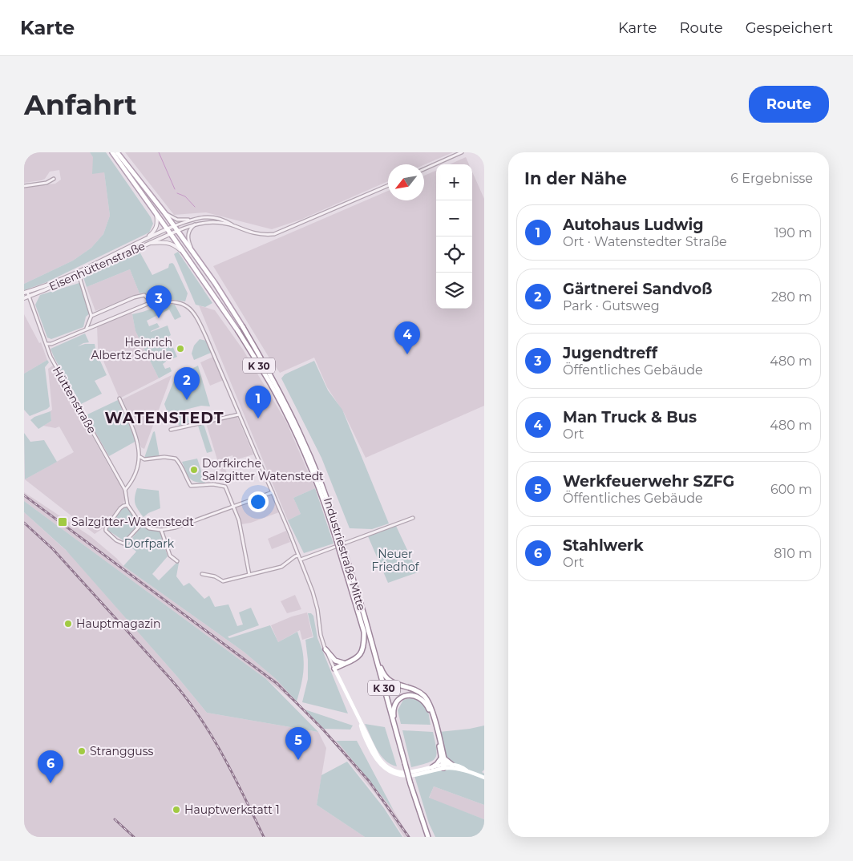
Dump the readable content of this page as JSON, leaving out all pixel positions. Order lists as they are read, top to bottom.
{
  "streets": {
    "main road": ["K 30", "Industriestraße Mitte"],
    "street": ["Eisenhüttenstraße", "Hüttenstraße"]
  },
  "crossings": [
    ["Eisenhüttenstraße", "K 30"],
    ["Eisenhüttenstraße", "Hüttenstraße"],
    ["Eisenhüttenstraße", "Industriestraße Mitte"],
    ["K 30", "Industriestraße Mitte"]
  ],
  "districts": ["WATENSTEDT"],
  "parks": ["Dorfpark", "Neuer Friedhof"],
  "places": {
    "other": [
      "Heinrich Albertz Schule",
      "Dorfkirche Salzgitter Watenstedt",
      "Hauptmagazin",
      "Strangguss",
      "Hauptwerkstatt 1"
    ],
    "transit": ["Salzgitter-Watenstedt"]
  },
  "north": "bottom left",
  "page": {
    "header": "Karte",
    "nav": ["Karte", "Route", "Gespeichert"],
    "buttons": "Route",
    "title": "Anfahrt",
    "heading": ["In der Nähe", "6 Ergebnisse"],
    "map_buttons": ["+", "−"],
    "list": [
      {
        "mark": "1",
        "name": "Autohaus Ludwig",
        "note": "Ort · Watenstedter Straße",
        "value": "190 m"
      },
      {
        "mark": "2",
        "name": "Gärtnerei Sandvoß",
        "note": "Park · Gutsweg",
        "value": "280 m"
      },
      {
        "mark": "3",
        "name": "Jugendtreff",
        "note": "Öffentliches Gebäude",
        "value": "480 m"
      },
      {
        "mark": "4",
        "name": "Man Truck & Bus",
        "note": "Ort",
        "value": "480 m"
      },
      {
        "mark": "5",
        "name": "Werkfeuerwehr SZFG",
        "note": "Öffentliches Gebäude",
        "value": "600 m"
      },
      {
        "mark": "6",
        "name": "Stahlwerk",
        "note": "Ort",
        "value": "810 m"
      }
    ],
    "pins": [
      "3",
      "4",
      "2",
      "1",
      "5",
      "6"
    ]
  }
}
